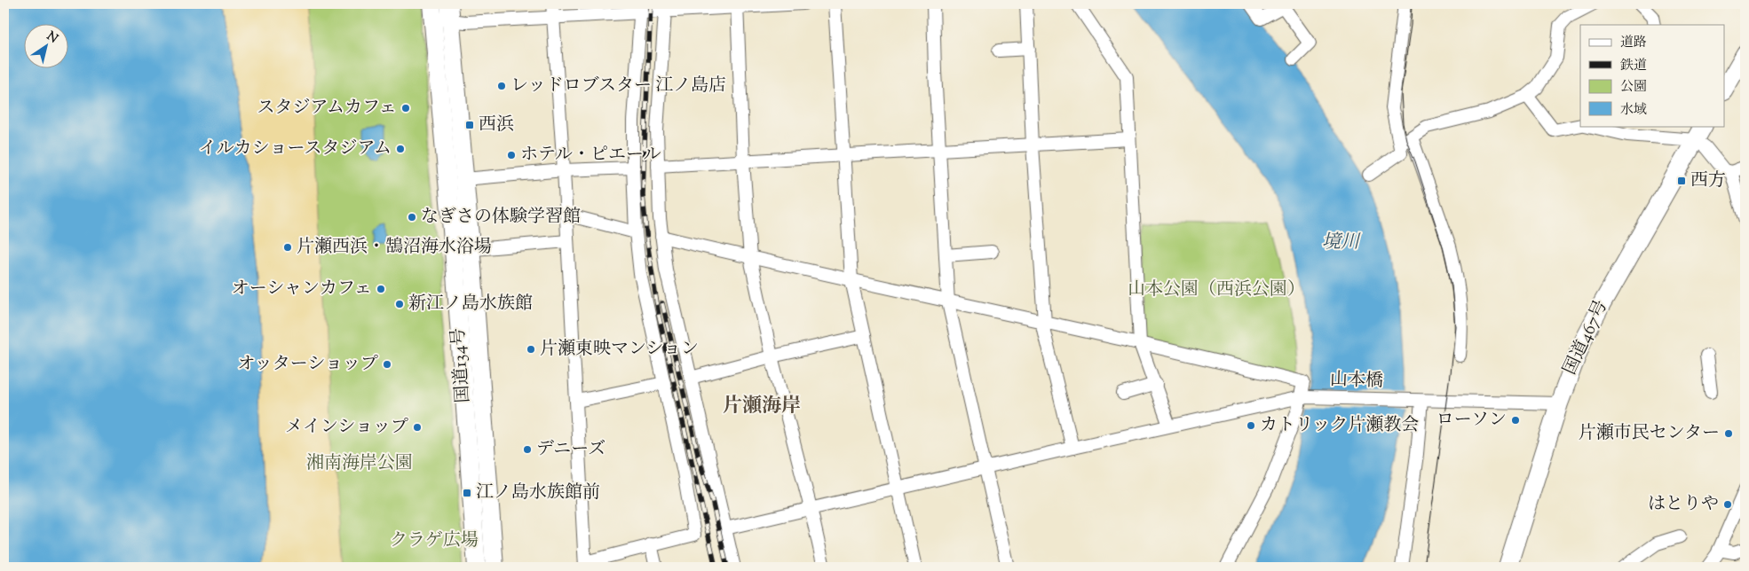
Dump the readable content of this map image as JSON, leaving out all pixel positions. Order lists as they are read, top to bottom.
{
  "streets": {
    "highway": ["国道467号", "国道134号"],
    "street": ["山本橋"]
  },
  "crossings": [
    ["国道467号", "山本橋"]
  ],
  "districts": ["片瀬海岸"],
  "water": ["境川"],
  "parks": ["山本公園（西浜公園）", "湘南海岸公園", "クラゲ広場"],
  "places": {
    "other": [
      "レッドロブスター 江ノ島店",
      "スタジアムカフェ",
      "イルカショースタジアム",
      "ホテル・ピエール",
      "なぎさの体験学習館",
      "片瀬西浜・鵠沼海水浴場",
      "オーシャンカフェ",
      "新江ノ島水族館",
      "片瀬東映マンション",
      "オッターショップ",
      "ローソン",
      "カトリック片瀬教会",
      "メインショップ",
      "片瀬市民センター",
      "デニーズ",
      "はとりや"
    ],
    "transit": ["西浜", "西方", "江ノ島水族館前"]
  },
  "legend": [
    "道路",
    "鉄道",
    "公園",
    "水域"
  ],
  "north": "top right"
}
